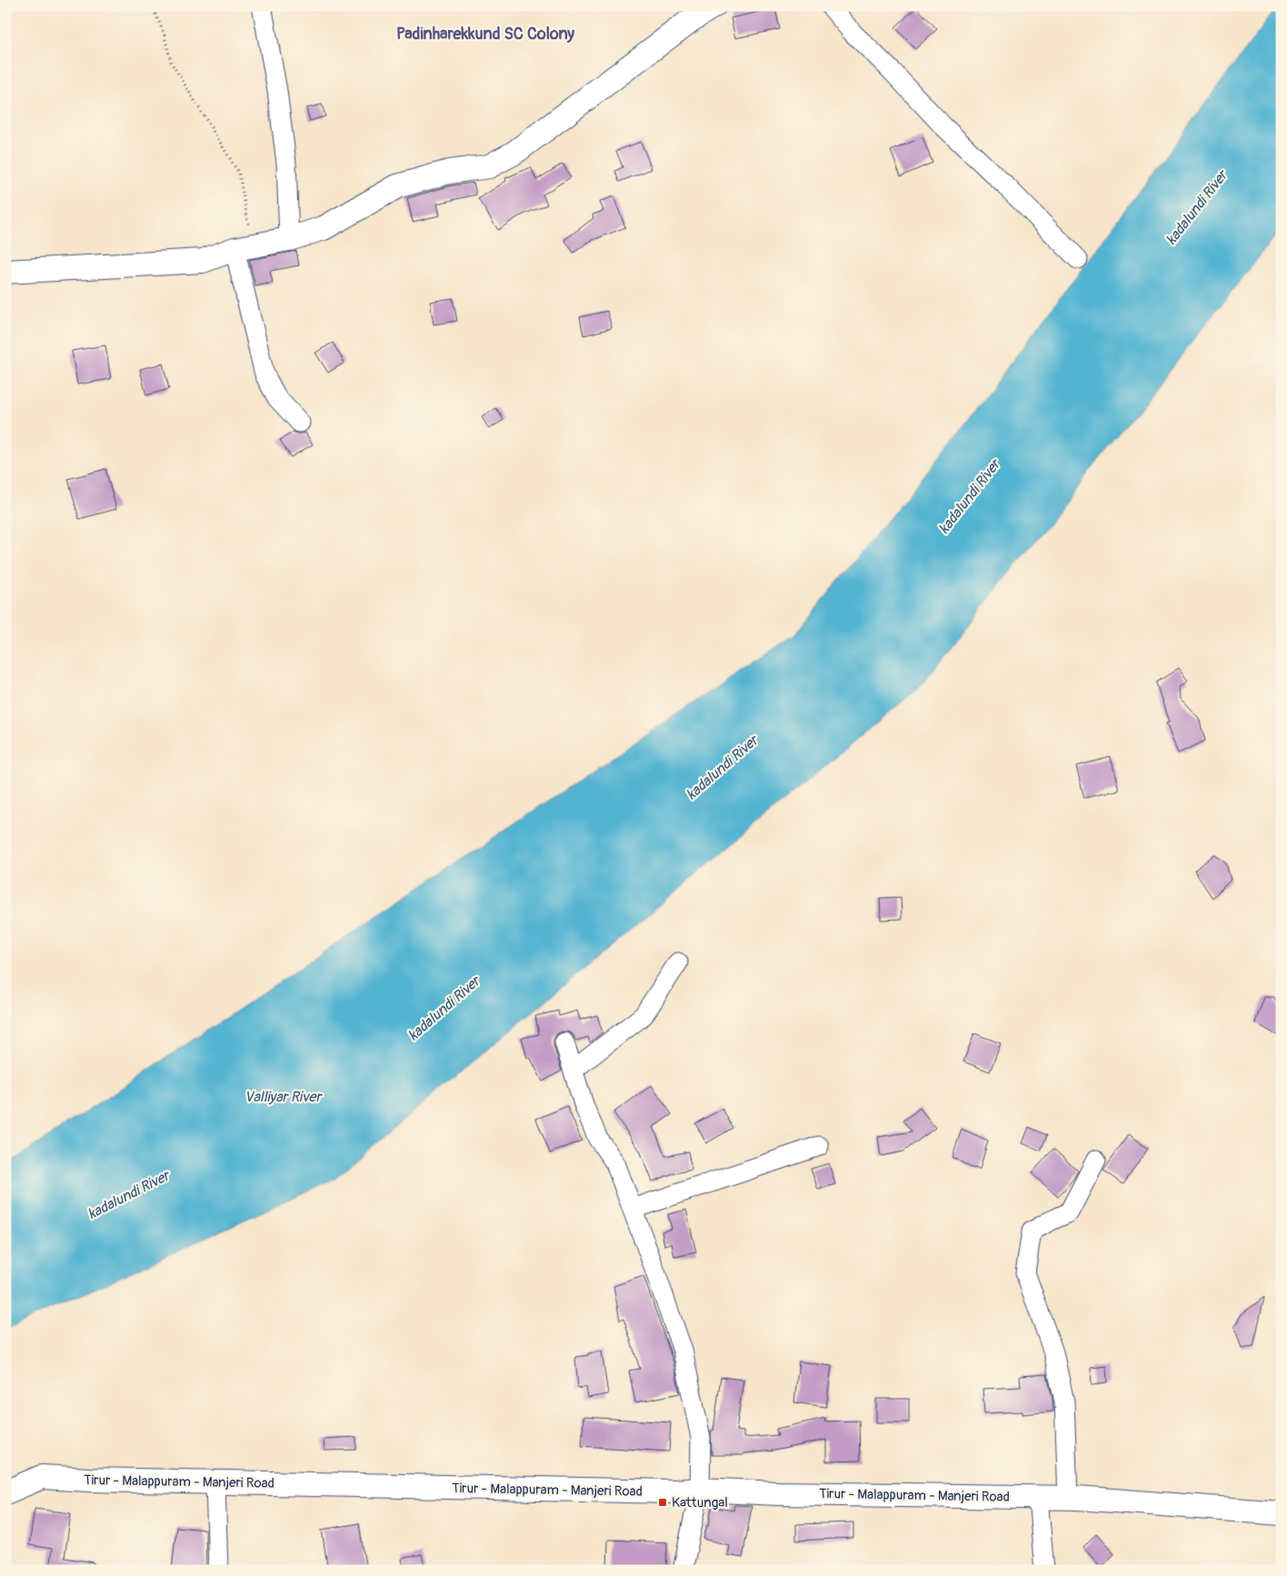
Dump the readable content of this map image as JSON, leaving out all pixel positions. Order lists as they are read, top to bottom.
{
  "streets": {
    "main road": ["Tirur - Malappuram - Manjeri Road"]
  },
  "districts": ["Padinharekkund SC Colony"],
  "water": ["kadalundi River", "Valliyar River"],
  "places": {
    "transit": ["Kattungal"]
  }
}
